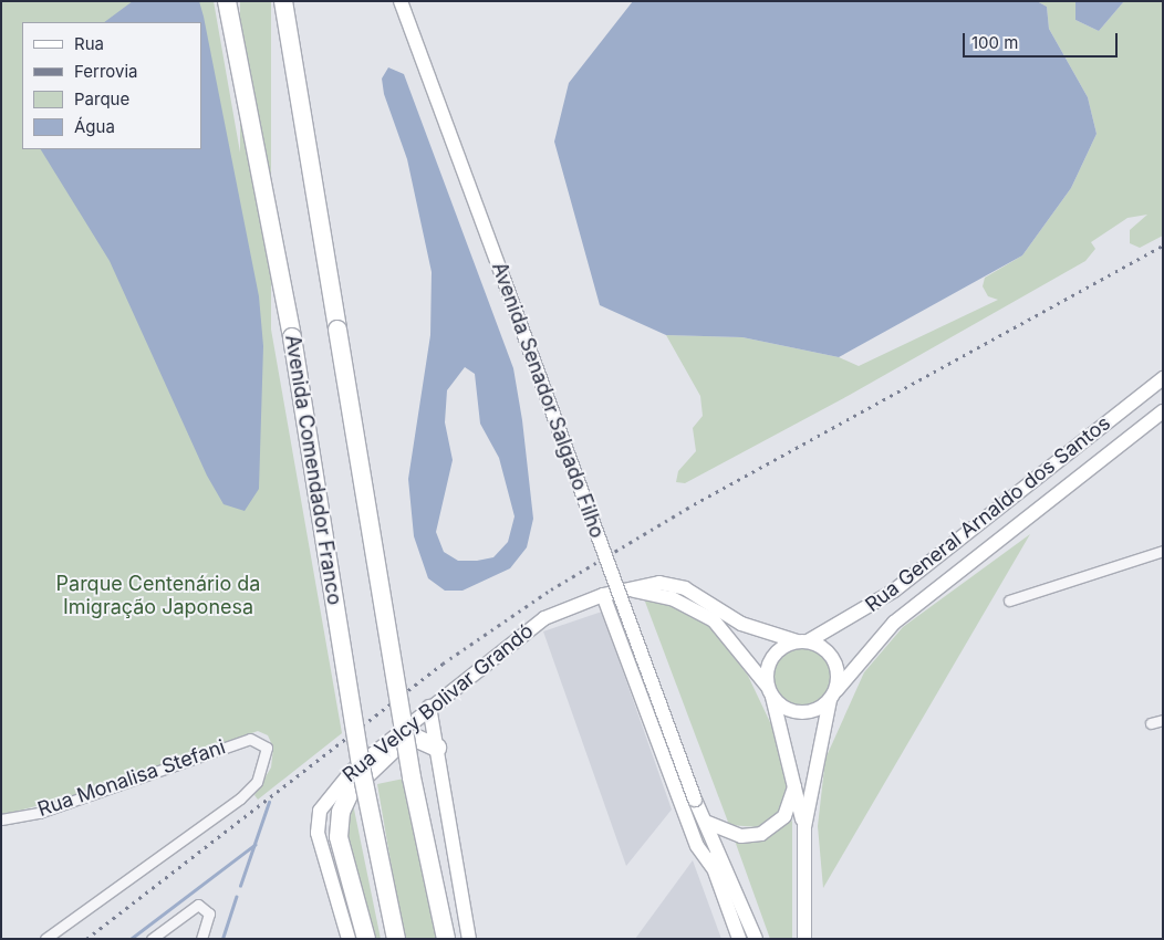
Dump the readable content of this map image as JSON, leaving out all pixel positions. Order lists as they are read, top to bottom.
{
  "streets": {
    "highway": ["Avenida Comendador Franco"],
    "street": [
      "Avenida Senador Salgado Filho",
      "Rua General Arnaldo dos Santos",
      "Rua Velcy Bolivar Grandó",
      "Rua Monalisa Stefani"
    ]
  },
  "crossings": [
    ["Rua General Arnaldo dos Santos", "Rua Velcy Bolivar Grandó"]
  ],
  "parks": ["Parque Centenário da Imigração Japonesa"],
  "legend": [
    "Rua",
    "Ferrovia",
    "Parque",
    "Água"
  ],
  "scale_bar": "100 m"
}
